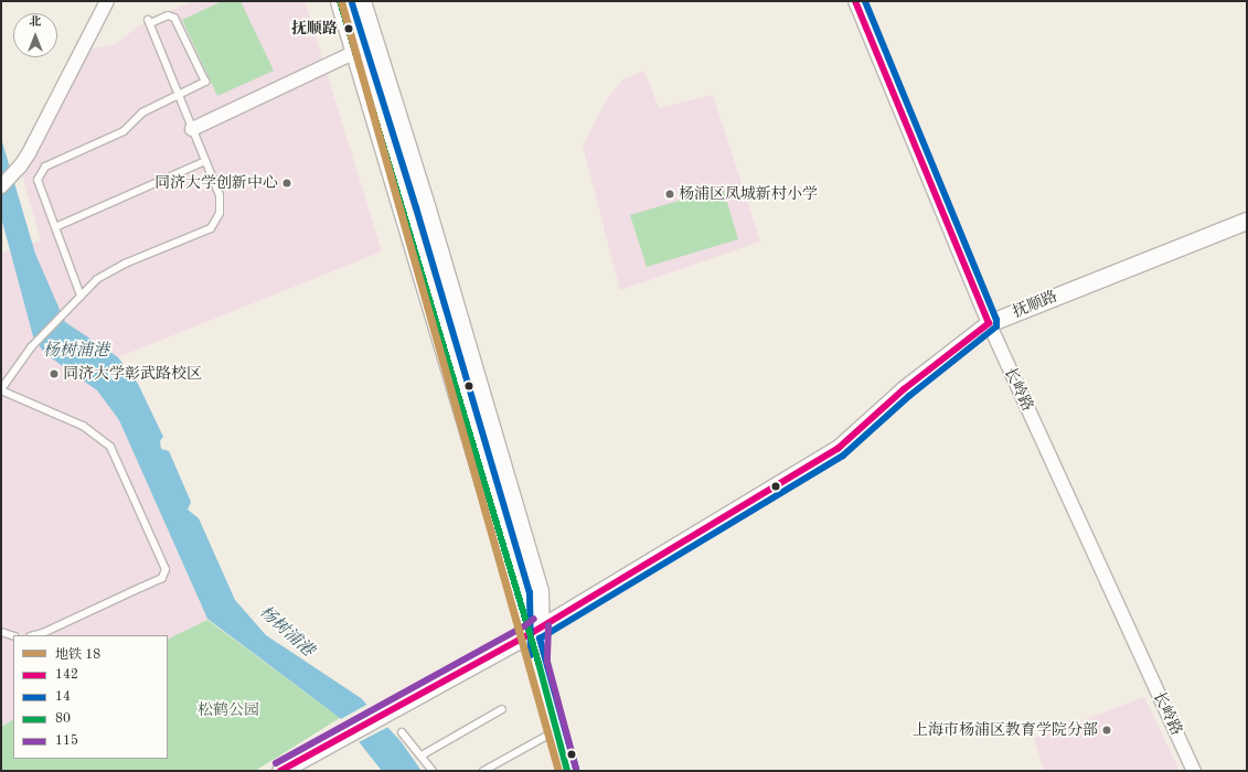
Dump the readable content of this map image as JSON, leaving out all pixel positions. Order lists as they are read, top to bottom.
{
  "streets": {
    "street": ["抚顺路", "长岭路"]
  },
  "crossings": [
    ["抚顺路", "长岭路"]
  ],
  "water": ["杨树浦港"],
  "parks": ["松鹤公园"],
  "places": [
    "抚顺路",
    "同济大学创新中心",
    "杨浦区凤城新村小学",
    "同济大学彰武路校区",
    "上海市杨浦区教育学院分部"
  ],
  "lines": [
    "metro line 18",
    "transit line 142",
    "transit line 14",
    "transit line 80",
    "transit line 115"
  ],
  "legend": [
    "地铁 18",
    "142",
    "14",
    "80",
    "115"
  ],
  "north": "top"
}
